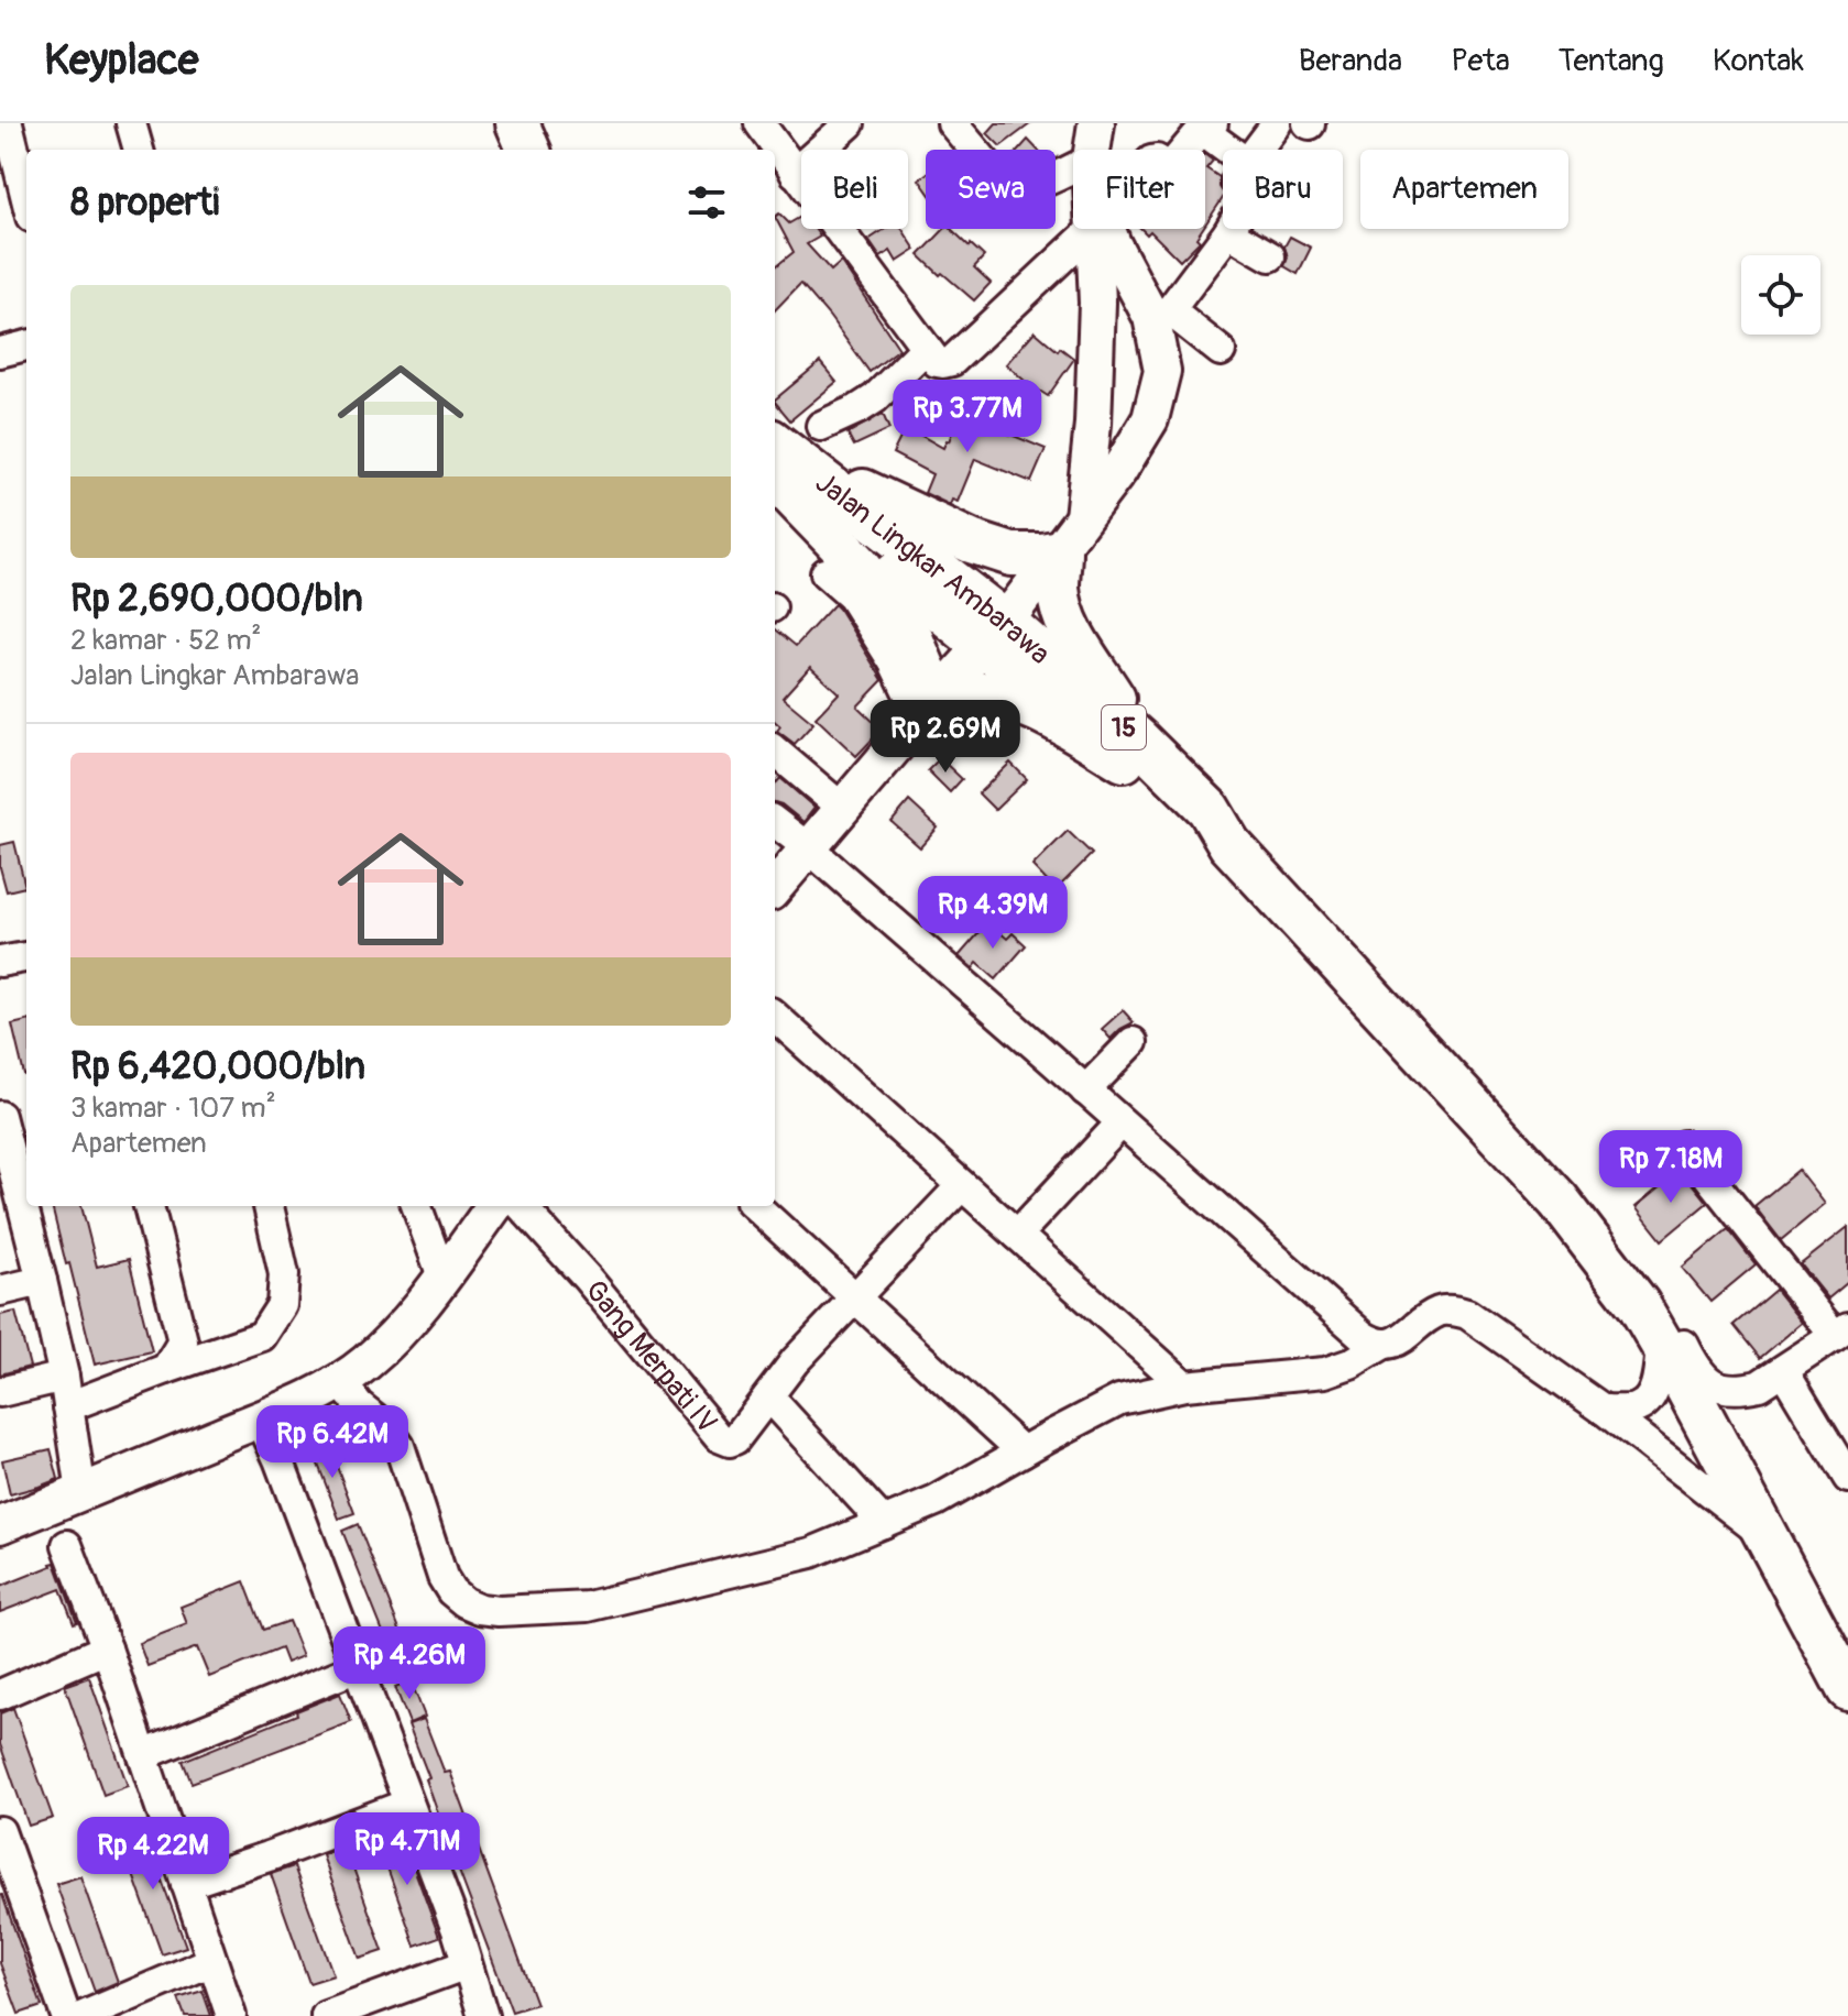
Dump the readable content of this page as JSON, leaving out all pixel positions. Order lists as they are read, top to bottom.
{
  "streets": {
    "highway": ["Jalan Lingkar Ambarawa", "15"],
    "street": ["Gang Merpati IV"]
  },
  "crossings": [
    ["Jalan Lingkar Ambarawa", "15"]
  ],
  "page": {
    "header": "Keyplace",
    "nav": [
      "Beranda",
      "Peta",
      "Tentang",
      "Kontak"
    ],
    "chip": [
      "Beli",
      "Sewa",
      "Filter",
      "Baru",
      "Apartemen"
    ],
    "heading": "8 properti",
    "list": [
      {
        "name": "Rp 2,690,000/bln",
        "note": "2 kamar · 52 m² · Jalan Lingkar Ambarawa"
      },
      {
        "name": "Rp 6,420,000/bln",
        "note": "3 kamar · 107 m² · Apartemen"
      }
    ],
    "price": [
      "Rp 3.77M",
      "Rp 2.69M",
      "Rp 4.39M",
      "Rp 7.18M",
      "Rp 6.42M",
      "Rp 4.26M",
      "Rp 4.71M",
      "Rp 4.22M"
    ]
  }
}
